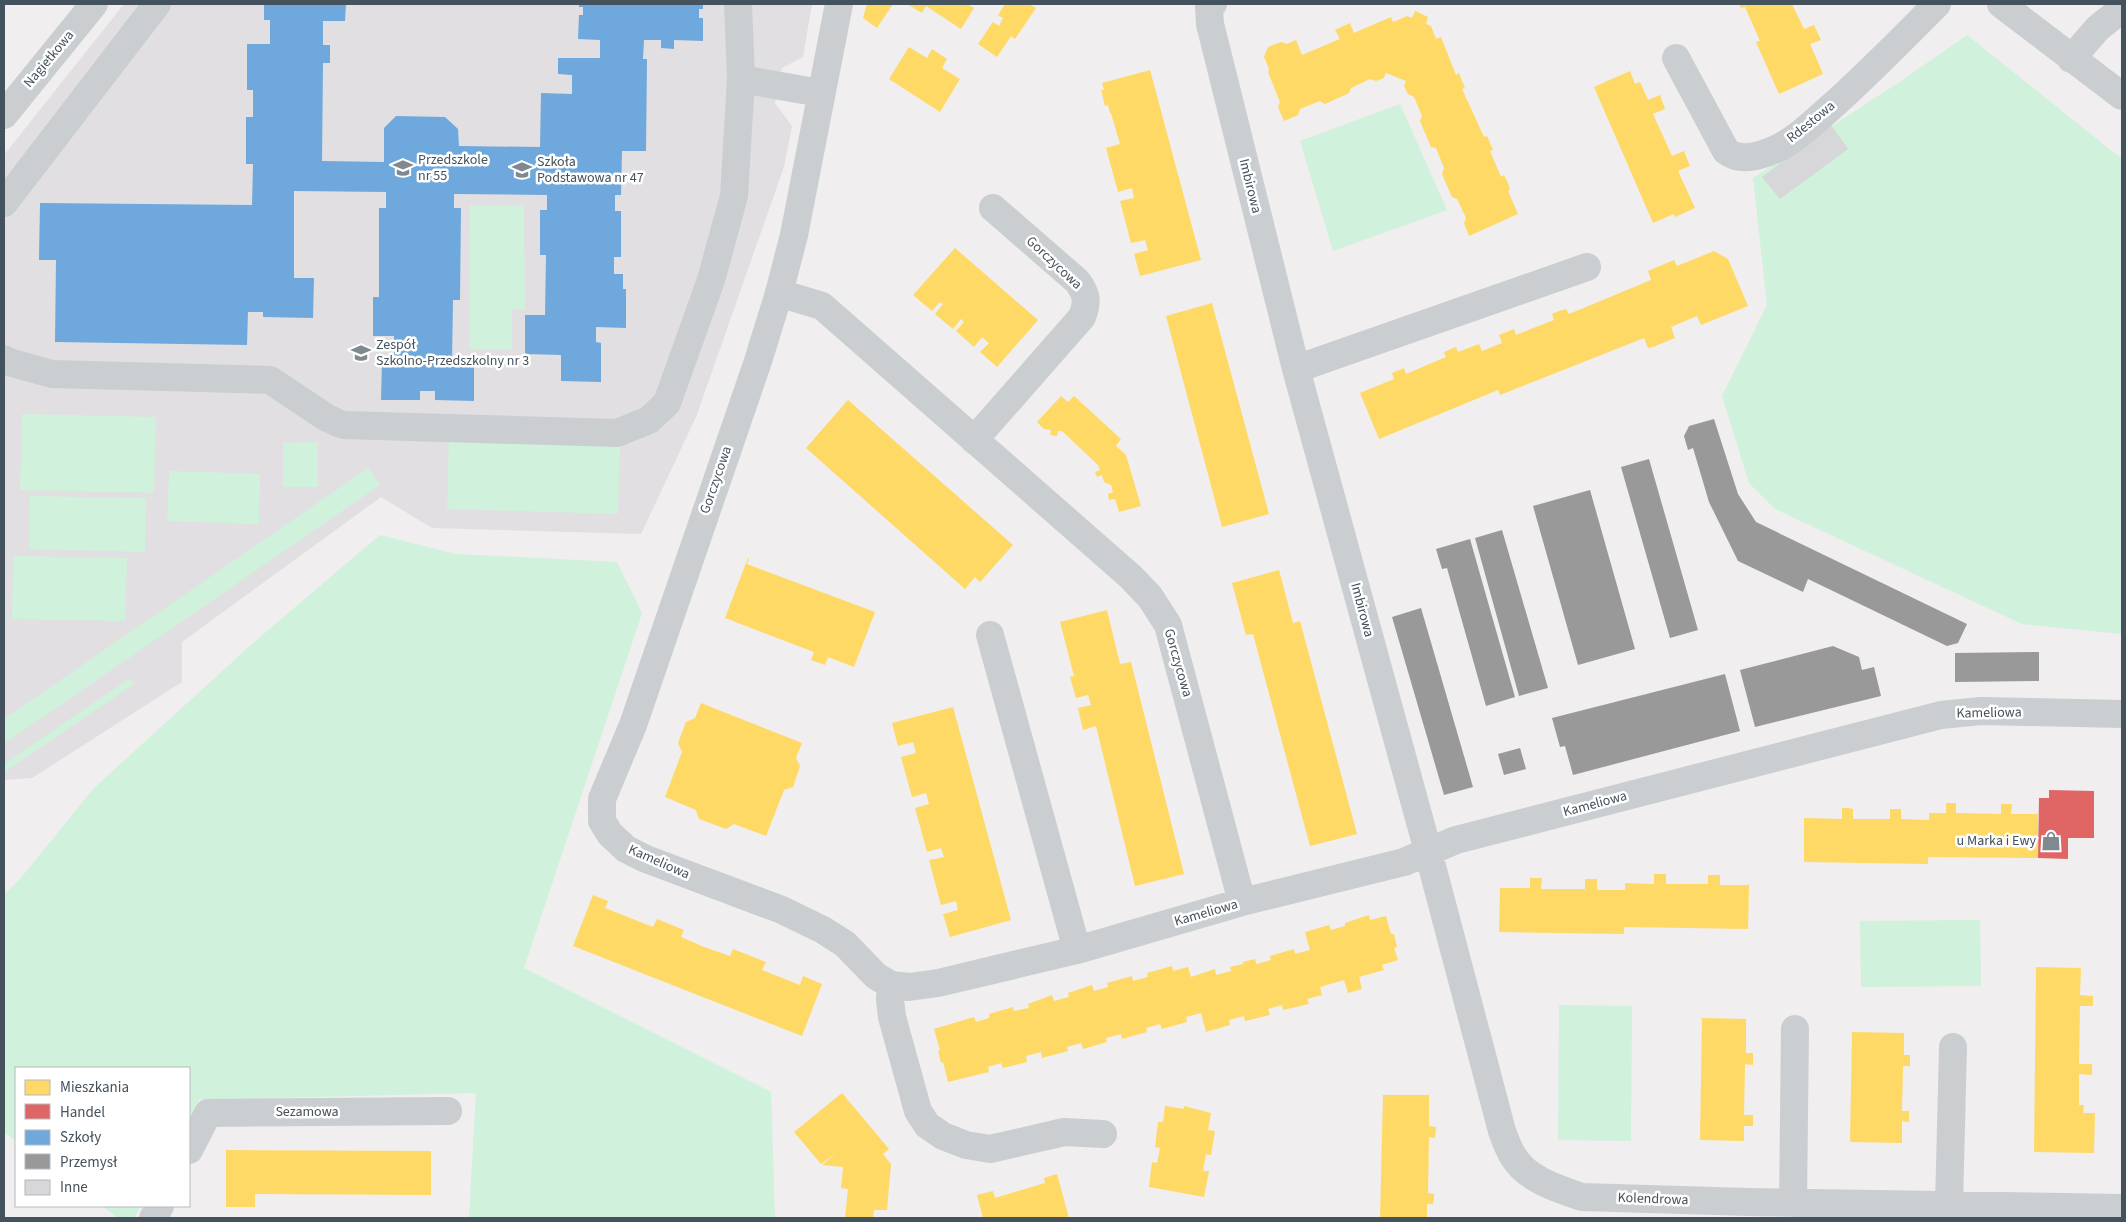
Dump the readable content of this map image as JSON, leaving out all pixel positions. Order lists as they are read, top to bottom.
{
  "streets": {
    "street": [
      "Nagietkowa",
      "Rdestowa",
      "Imbirowa",
      "Gorczycowa",
      "Kameliowa",
      "Sezamowa",
      "Kolendrowa"
    ]
  },
  "crossings": [
    ["Imbirowa", "Kameliowa"],
    ["Imbirowa", "Kolendrowa"],
    ["Gorczycowa", "Kameliowa"],
    ["Kameliowa", "Kolendrowa"]
  ],
  "places": {
    "school or university": ["Przedszkole nr 55", "Szkoła Podstawowa nr 47", "Zespół Szkolno-Przedszkolny nr 3"],
    "shop": ["u Marka i Ewy"]
  },
  "legend": [
    "Mieszkania",
    "Handel",
    "Szkoły",
    "Przemysł",
    "Inne"
  ]
}
